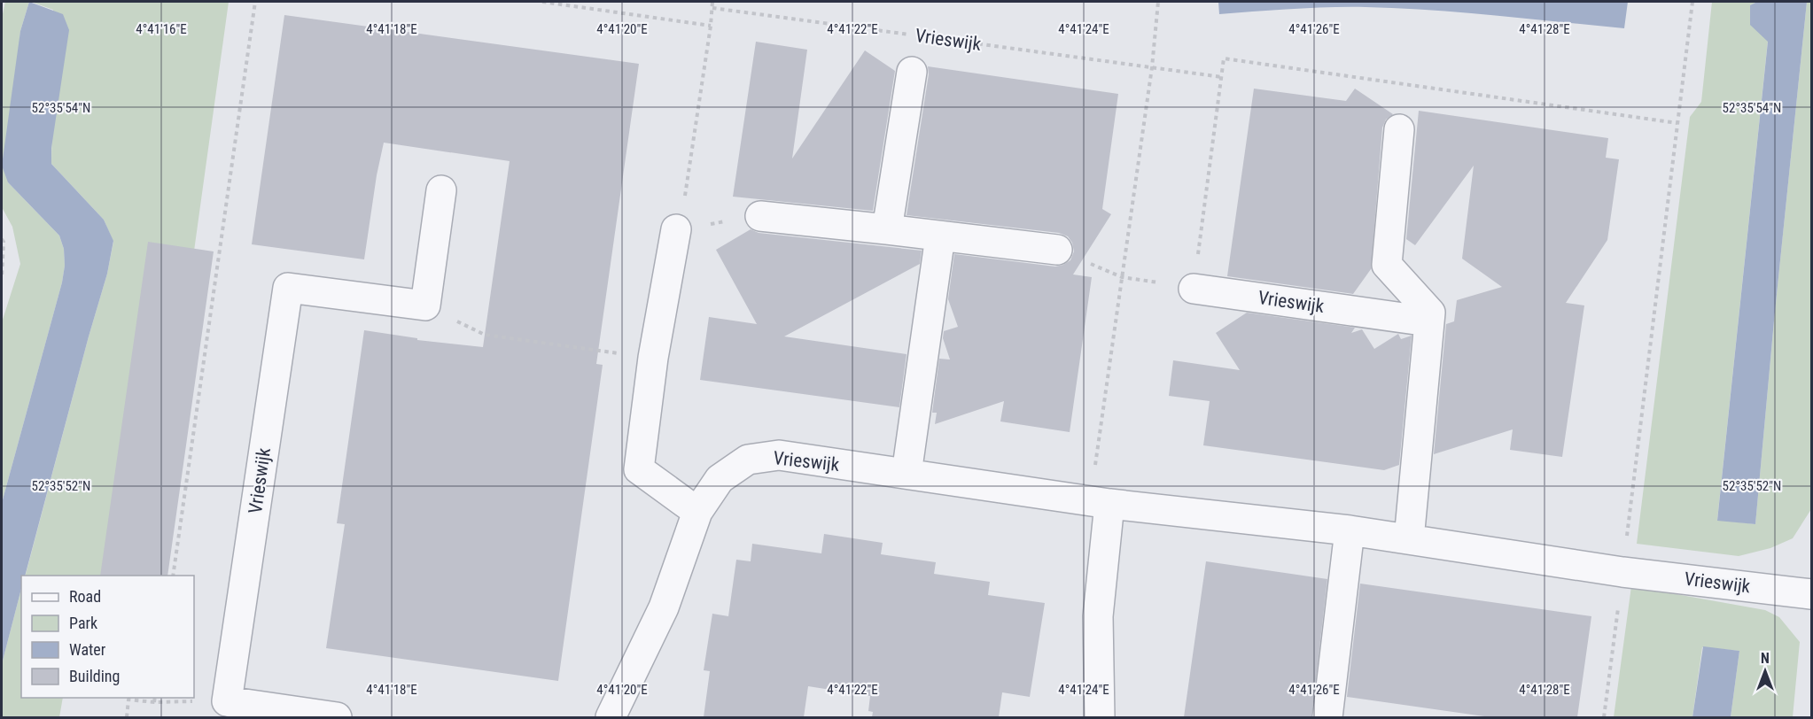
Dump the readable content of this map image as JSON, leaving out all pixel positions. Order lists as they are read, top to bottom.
{
  "streets": {
    "street": ["Vrieswijk"]
  },
  "legend": [
    "Road",
    "Park",
    "Water",
    "Building"
  ],
  "north": "top",
  "coordinates": [
    "4°41'16\"E",
    "4°41'18\"E",
    "4°41'20\"E",
    "4°41'22\"E",
    "4°41'24\"E",
    "4°41'26\"E",
    "4°41'28\"E",
    "52°35'54\"N",
    "52°35'52\"N"
  ]
}
